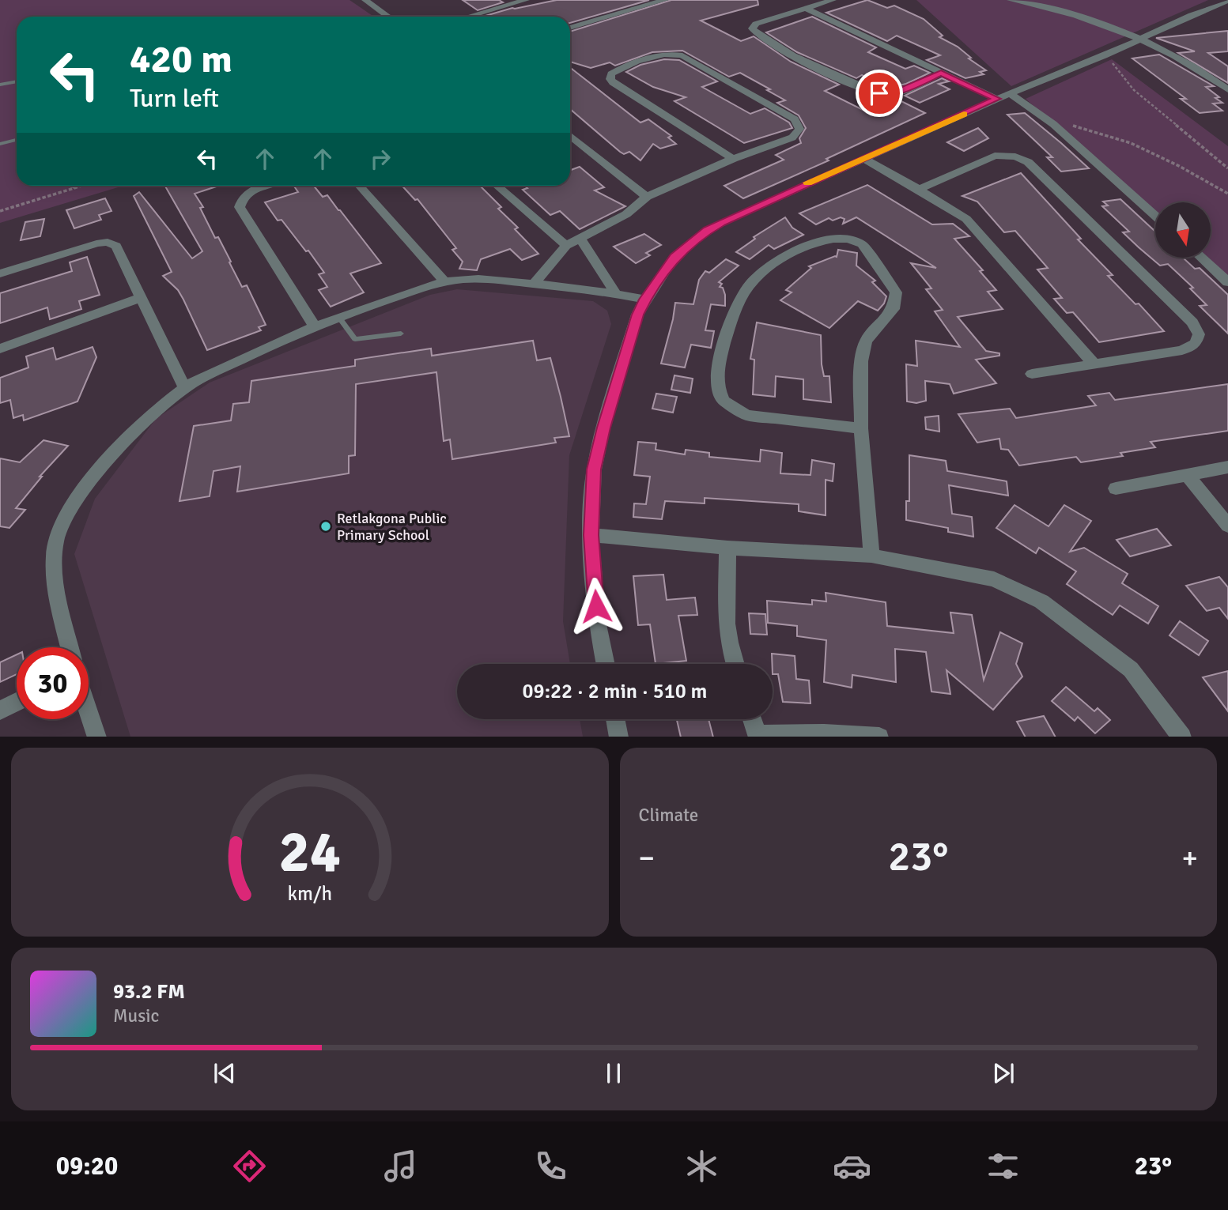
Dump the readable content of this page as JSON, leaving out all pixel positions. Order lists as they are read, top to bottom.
{
  "places": ["Retlakgona Public Primary School"],
  "north": "bottom",
  "page": {
    "turn": ["420 m", "Turn left"],
    "limit": "30",
    "trip": "09:22 · 2 min · 510 m",
    "tile": "Climate",
    "heat": ["−", "23°", "+"],
    "song": ["93.2 FM", "Music"],
    "tabs": ["09:20", "23°"],
    "gauge": ["24", "km/h"]
  }
}
